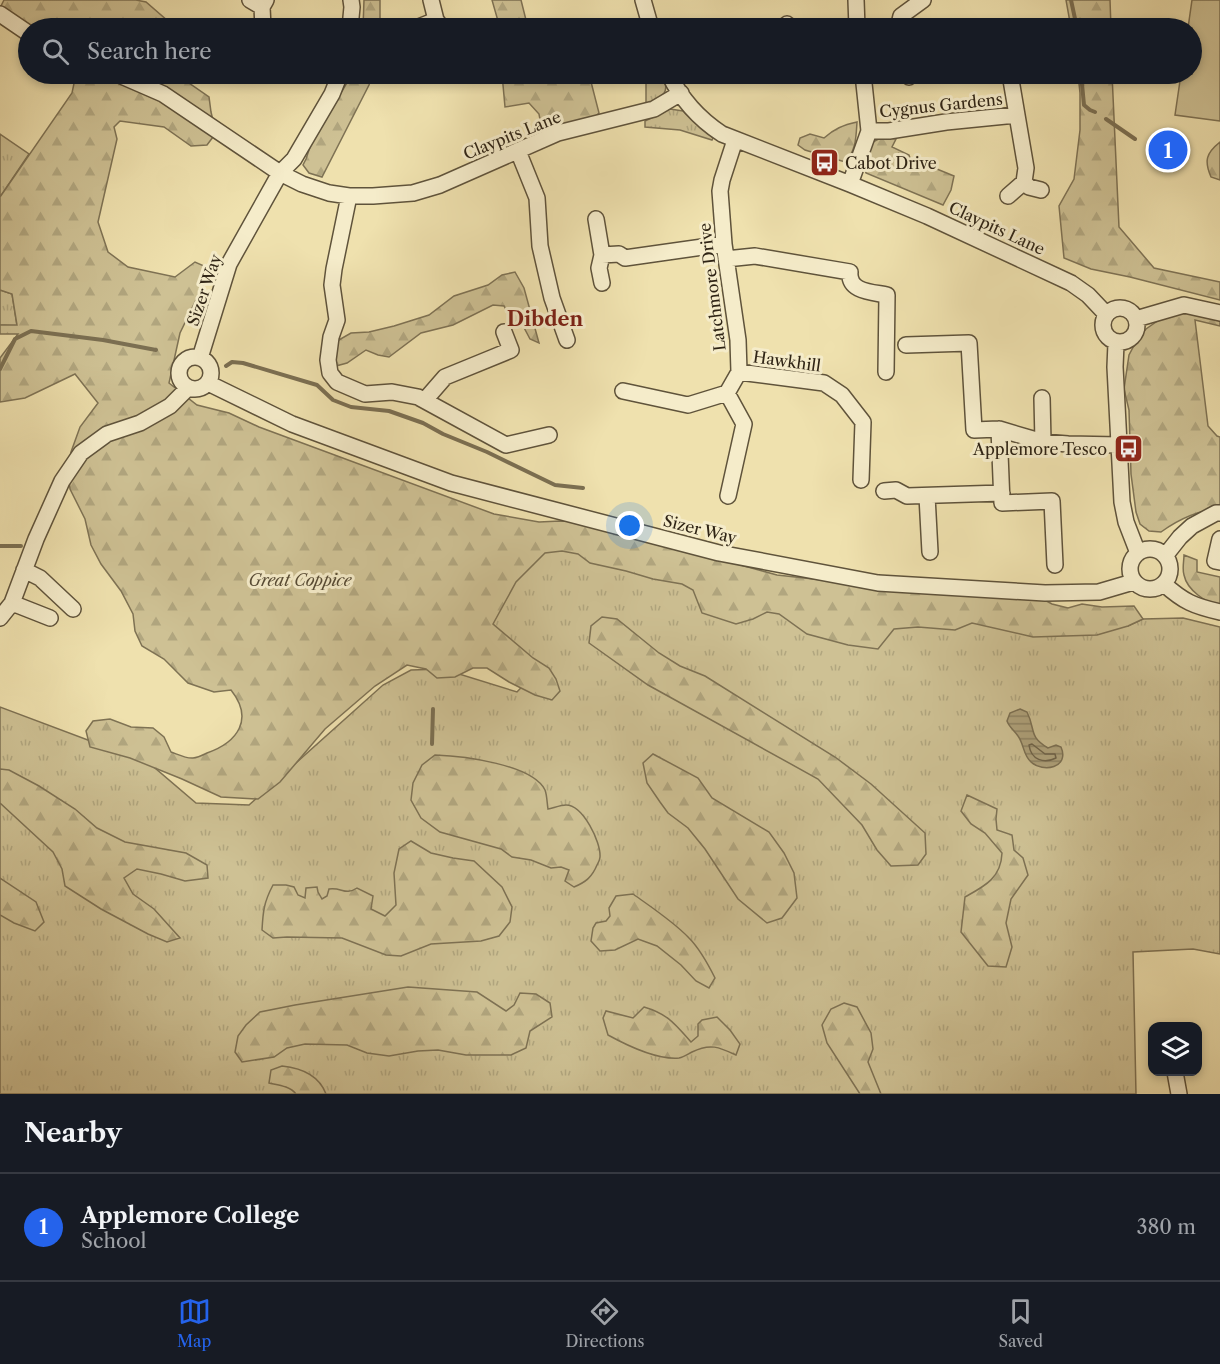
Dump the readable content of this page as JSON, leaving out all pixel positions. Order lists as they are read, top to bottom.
{
  "streets": {
    "street": [
      "Cygnus Gardens",
      "Claypits Lane",
      "Latchmore Drive",
      "Sizer Way",
      "Hawkhill"
    ]
  },
  "crossings": [
    ["Claypits Lane", "Latchmore Drive"],
    ["Claypits Lane", "Sizer Way"],
    ["Latchmore Drive", "Hawkhill"]
  ],
  "districts": ["Dibden"],
  "parks": ["Great Coppice"],
  "places": {
    "bus stop": ["Cabot Drive", "Applemore Tesco"]
  },
  "page": {
    "search": "Search here",
    "pins": "1",
    "heading": "Nearby",
    "list": [
      {
        "mark": "1",
        "name": "Applemore College",
        "note": "School",
        "value": "380 m"
      }
    ],
    "nav": ["Map", "Directions", "Saved"]
  }
}
